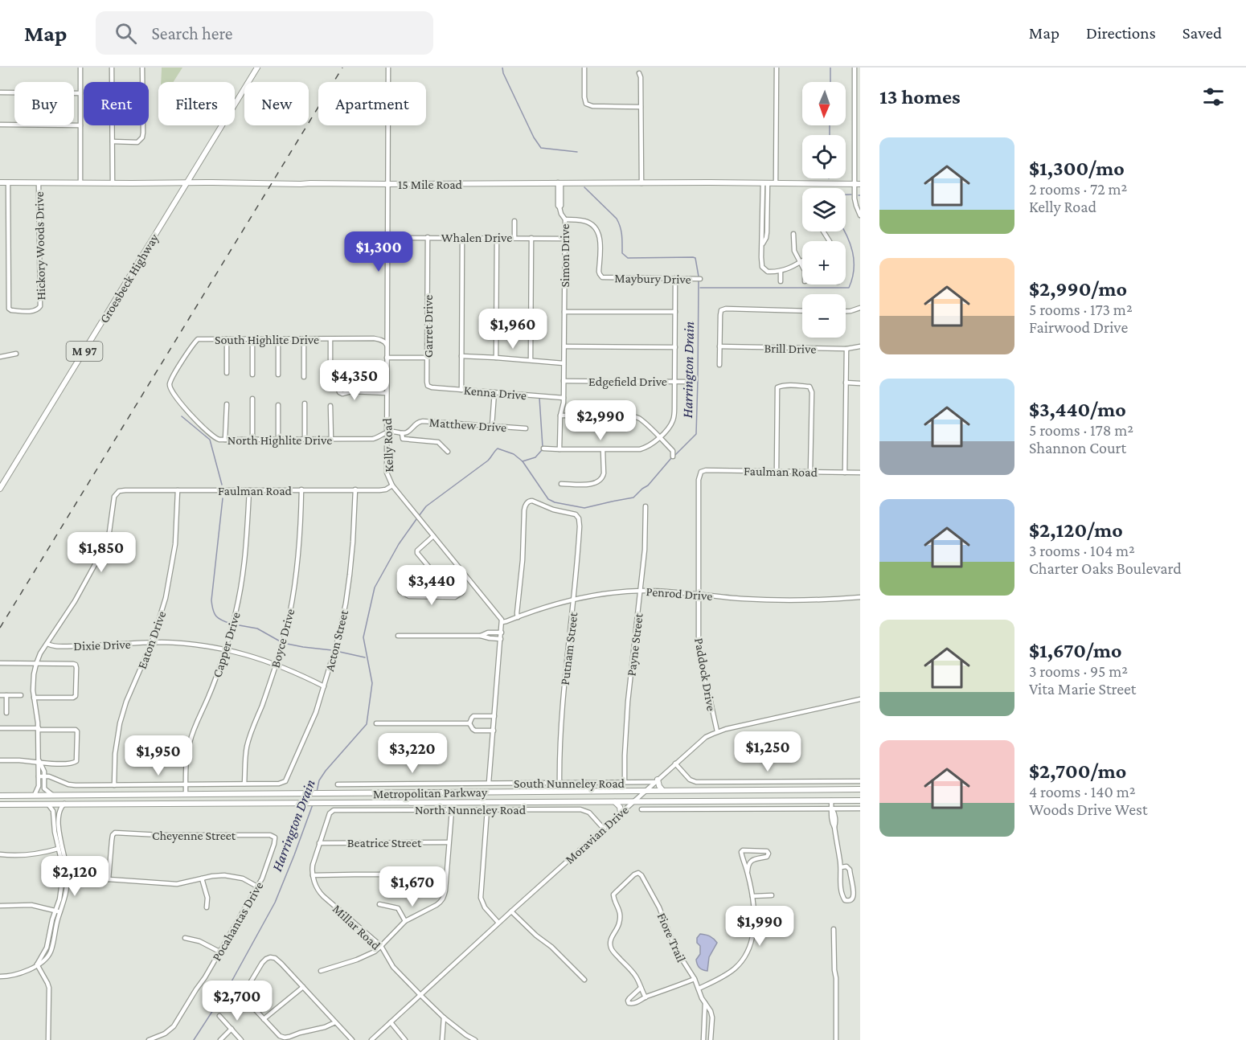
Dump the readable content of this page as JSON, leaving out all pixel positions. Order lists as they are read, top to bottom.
{
  "streets": {
    "main road": [
      "15 Mile Road",
      "Groesbeck Highway",
      "M 97",
      "Metropolitan Parkway"
    ],
    "street": [
      "Whalen Drive",
      "Hickory Woods Drive",
      "Simon Drive",
      "Maybury Drive",
      "Garret Drive",
      "South Highlite Drive",
      "Brill Drive",
      "Edgefield Drive",
      "Kenna Drive",
      "Matthew Drive",
      "North Highlite Drive",
      "Kelly Road",
      "Faulman Road",
      "Penrod Drive",
      "Boyce Drive",
      "Eaton Drive",
      "Acton Street",
      "Dixie Drive",
      "Capper Drive",
      "Payne Street",
      "Putnam Street",
      "Paddock Drive",
      "South Nunneley Road",
      "North Nunneley Road",
      "Moravian Drive",
      "Cheyenne Street",
      "Beatrice Street",
      "Pocahantas Drive",
      "Millar Road",
      "Fiore Trail"
    ]
  },
  "crossings": [
    ["15 Mile Road", "Hickory Woods Drive"],
    ["15 Mile Road", "Simon Drive"],
    ["15 Mile Road", "Groesbeck Highway"],
    ["15 Mile Road", "Kelly Road"],
    ["Whalen Drive", "Simon Drive"],
    ["Whalen Drive", "Garret Drive"],
    ["Whalen Drive", "Kelly Road"],
    ["Simon Drive", "Maybury Drive"],
    ["Simon Drive", "Edgefield Drive"],
    ["Simon Drive", "Kenna Drive"],
    ["Garret Drive", "Kenna Drive"],
    ["South Highlite Drive", "North Highlite Drive"],
    ["South Highlite Drive", "Kelly Road"],
    ["North Highlite Drive", "Kelly Road"],
    ["Kelly Road", "Faulman Road"],
    ["Kelly Road", "Penrod Drive"],
    ["Faulman Road", "Boyce Drive"],
    ["Faulman Road", "Eaton Drive"],
    ["Faulman Road", "Acton Street"],
    ["Faulman Road", "Dixie Drive"],
    ["Faulman Road", "Capper Drive"],
    ["Faulman Road", "Paddock Drive"],
    ["Penrod Drive", "Payne Street"],
    ["Penrod Drive", "Putnam Street"],
    ["Penrod Drive", "Paddock Drive"],
    ["Boyce Drive", "Acton Street"],
    ["Boyce Drive", "Dixie Drive"],
    ["Eaton Drive", "Dixie Drive"],
    ["Acton Street", "Dixie Drive"],
    ["Dixie Drive", "Capper Drive"],
    ["Capper Drive", "Metropolitan Parkway"],
    ["Payne Street", "South Nunneley Road"],
    ["Putnam Street", "South Nunneley Road"],
    ["Paddock Drive", "Moravian Drive"],
    ["South Nunneley Road", "Moravian Drive"],
    ["Metropolitan Parkway", "Moravian Drive"],
    ["North Nunneley Road", "Moravian Drive"],
    ["North Nunneley Road", "Beatrice Street"],
    ["Moravian Drive", "Millar Road"],
    ["Cheyenne Street", "Pocahantas Drive"]
  ],
  "water": ["Harrington Drain"],
  "north": "bottom",
  "page": {
    "header": "Map",
    "search": "Search here",
    "nav": ["Map", "Directions", "Saved"],
    "heading": "13 homes",
    "map_buttons": ["+", "−"],
    "chip": [
      "Buy",
      "Rent",
      "Filters",
      "New",
      "Apartment"
    ],
    "list": [
      {
        "name": "$1,300/mo",
        "note": "2 rooms · 72 m² · Kelly Road"
      },
      {
        "name": "$2,990/mo",
        "note": "5 rooms · 173 m² · Fairwood Drive"
      },
      {
        "name": "$3,440/mo",
        "note": "5 rooms · 178 m² · Shannon Court"
      },
      {
        "name": "$2,120/mo",
        "note": "3 rooms · 104 m² · Charter Oaks Boulevard"
      },
      {
        "name": "$1,670/mo",
        "note": "3 rooms · 95 m² · Vita Marie Street"
      },
      {
        "name": "$2,700/mo",
        "note": "4 rooms · 140 m² · Woods Drive West"
      }
    ],
    "price": [
      "$1,300",
      "$1,960",
      "$4,350",
      "$2,990",
      "$1,850",
      "$3,440",
      "$1,250",
      "$3,220",
      "$1,950",
      "$2,120",
      "$1,670",
      "$1,990",
      "$2,700"
    ]
  }
}
